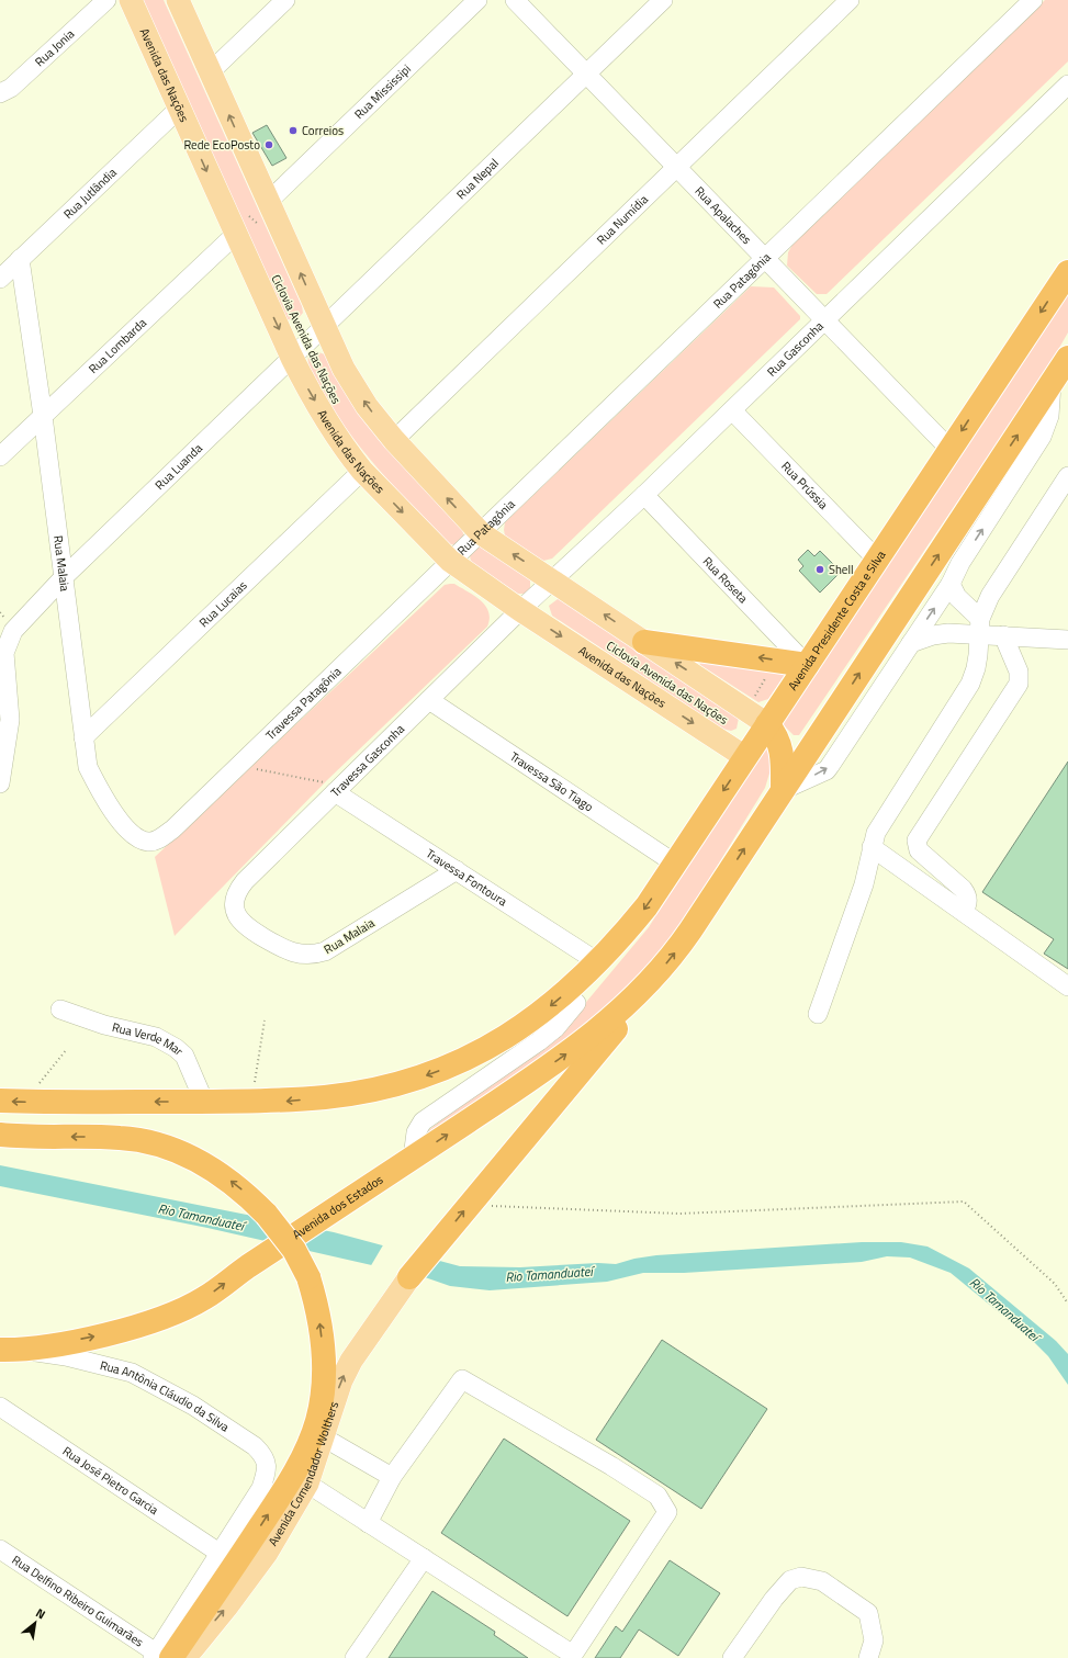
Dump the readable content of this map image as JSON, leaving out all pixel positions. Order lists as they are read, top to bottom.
{
  "streets": {
    "highway": ["Avenida Presidente Costa e Silva", "Avenida dos Estados"],
    "main road": ["Avenida das Nações", "Avenida Comendador Wolthers"],
    "street": [
      "Rua Jonia",
      "Rua Mississipi",
      "Rua Nepal",
      "Rua Jutlândia",
      "Rua Apalaches",
      "Rua Numídia",
      "Rua Patagônia",
      "Rua Lombarda",
      "Rua Gasconha",
      "Rua Luanda",
      "Rua Prússia",
      "Rua Malaia",
      "Rua Roseta",
      "Rua Lucaias",
      "Travessa Patagônia",
      "Travessa Gasconha",
      "Travessa São Tiago",
      "Travessa Fontoura",
      "Rua Verde Mar",
      "Rua Antônia Cláudio da Silva",
      "Rua José Pietro Garcia",
      "Rua Delfino Ribeiro Guimarães"
    ]
  },
  "crossings": [
    ["Avenida das Nações", "Rua Nepal"],
    ["Avenida das Nações", "Rua Jutlândia"],
    ["Avenida das Nações", "Rua Patagônia"],
    ["Avenida das Nações", "Rua Lombarda"],
    ["Avenida das Nações", "Rua Gasconha"],
    ["Avenida das Nações", "Rua Luanda"],
    ["Avenida das Nações", "Rua Lucaias"],
    ["Avenida das Nações", "Avenida Presidente Costa e Silva"],
    ["Avenida das Nações", "Travessa Patagônia"],
    ["Avenida das Nações", "Travessa Gasconha"],
    ["Rua Nepal", "Rua Apalaches"],
    ["Rua Nepal", "Rua Luanda"],
    ["Rua Jutlândia", "Rua Malaia"],
    ["Rua Apalaches", "Rua Numídia"],
    ["Rua Apalaches", "Rua Patagônia"],
    ["Rua Apalaches", "Rua Gasconha"],
    ["Rua Apalaches", "Avenida Presidente Costa e Silva"],
    ["Rua Patagônia", "Travessa Patagônia"],
    ["Rua Lombarda", "Rua Malaia"],
    ["Rua Gasconha", "Rua Prússia"],
    ["Rua Gasconha", "Rua Roseta"],
    ["Rua Gasconha", "Travessa Gasconha"],
    ["Rua Luanda", "Rua Malaia"],
    ["Rua Prússia", "Avenida Presidente Costa e Silva"],
    ["Rua Malaia", "Rua Lucaias"],
    ["Rua Malaia", "Travessa Patagônia"],
    ["Rua Malaia", "Travessa Gasconha"],
    ["Rua Malaia", "Travessa Fontoura"],
    ["Rua Roseta", "Avenida Presidente Costa e Silva"],
    ["Avenida Presidente Costa e Silva", "Travessa São Tiago"],
    ["Avenida Presidente Costa e Silva", "Travessa Fontoura"],
    ["Travessa Gasconha", "Travessa São Tiago"],
    ["Travessa Gasconha", "Travessa Fontoura"],
    ["Avenida dos Estados", "Rua Antônia Cláudio da Silva"],
    ["Rua Antônia Cláudio da Silva", "Rua José Pietro Garcia"]
  ],
  "one_way": ["Avenida Comendador Wolthers"],
  "water": ["Rio Tamanduateí"],
  "places": ["Correios", "Rede EcoPosto", "Shell"],
  "north": "top right"
}
